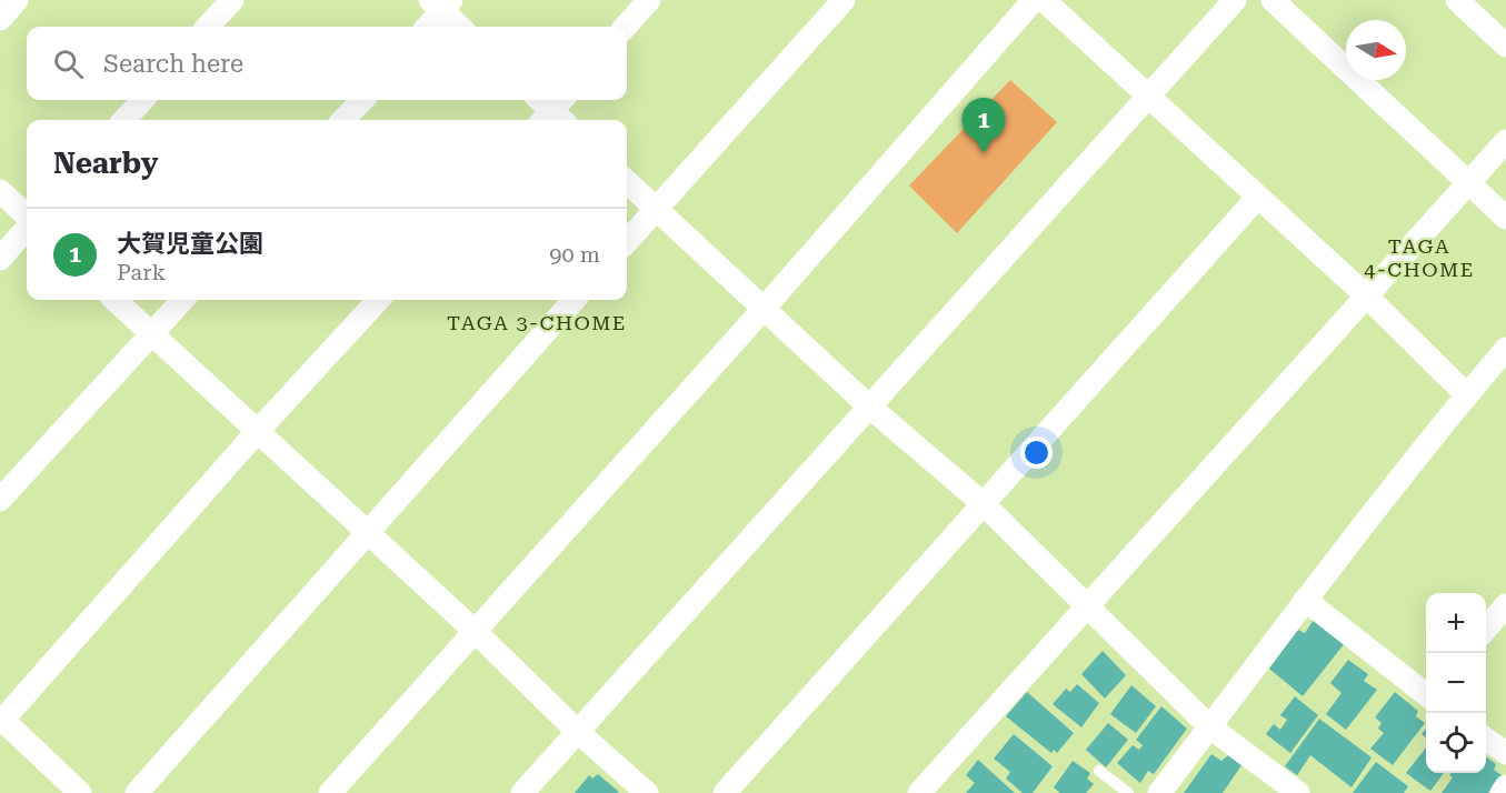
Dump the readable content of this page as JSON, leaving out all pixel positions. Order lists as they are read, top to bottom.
{
  "districts": ["TAGA 4-CHOME", "TAGA 3-CHOME"],
  "north": "right",
  "page": {
    "search": "Search here",
    "pins": "1",
    "heading": "Nearby",
    "list": [
      {
        "mark": "1",
        "name": "大賀児童公園",
        "note": "Park",
        "value": "90 m"
      }
    ],
    "map_buttons": ["+", "−"]
  }
}
